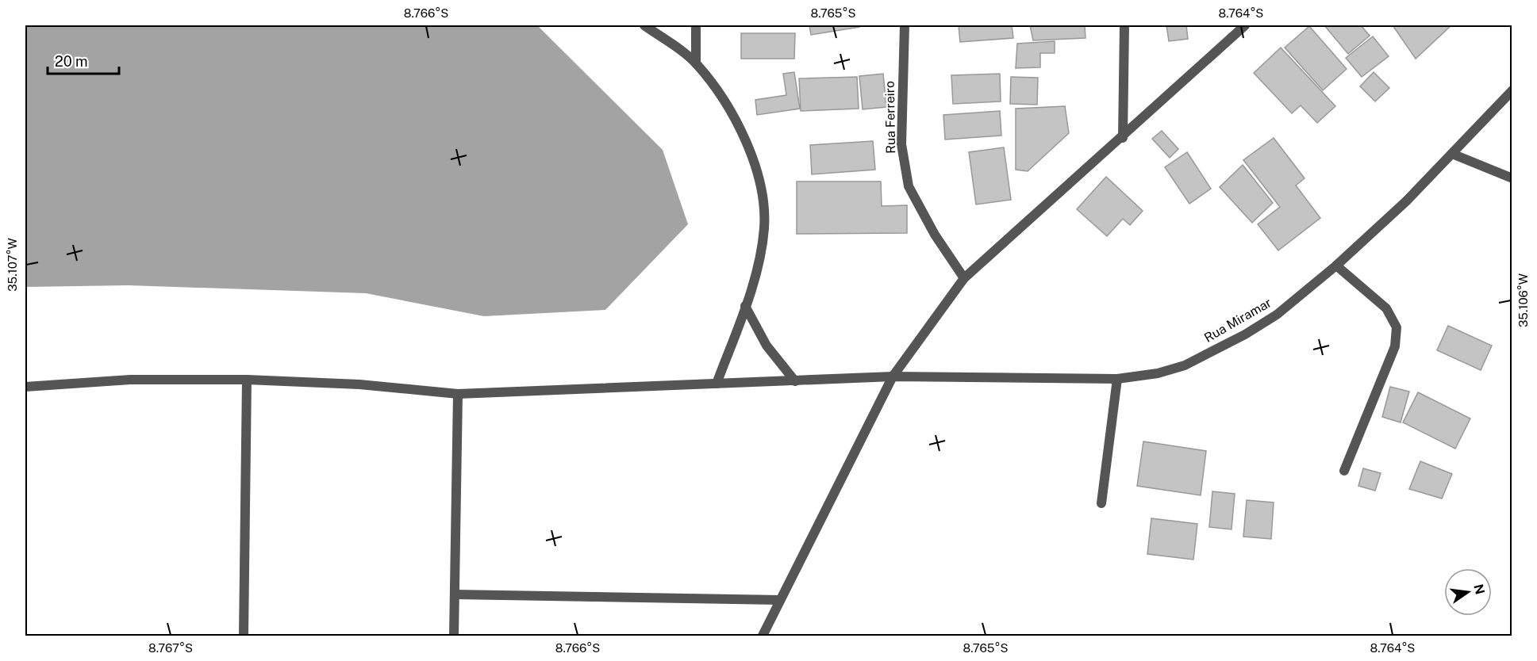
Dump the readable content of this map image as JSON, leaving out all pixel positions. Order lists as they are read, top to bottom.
{
  "streets": {
    "street": ["Rua Ferreiro", "Rua Miramar"]
  },
  "scale_bar": "20 m",
  "north": "right",
  "coordinates": [
    "8.766°S",
    "8.765°S",
    "8.764°S",
    "35.107°W",
    "35.106°W",
    "8.767°S"
  ]
}
